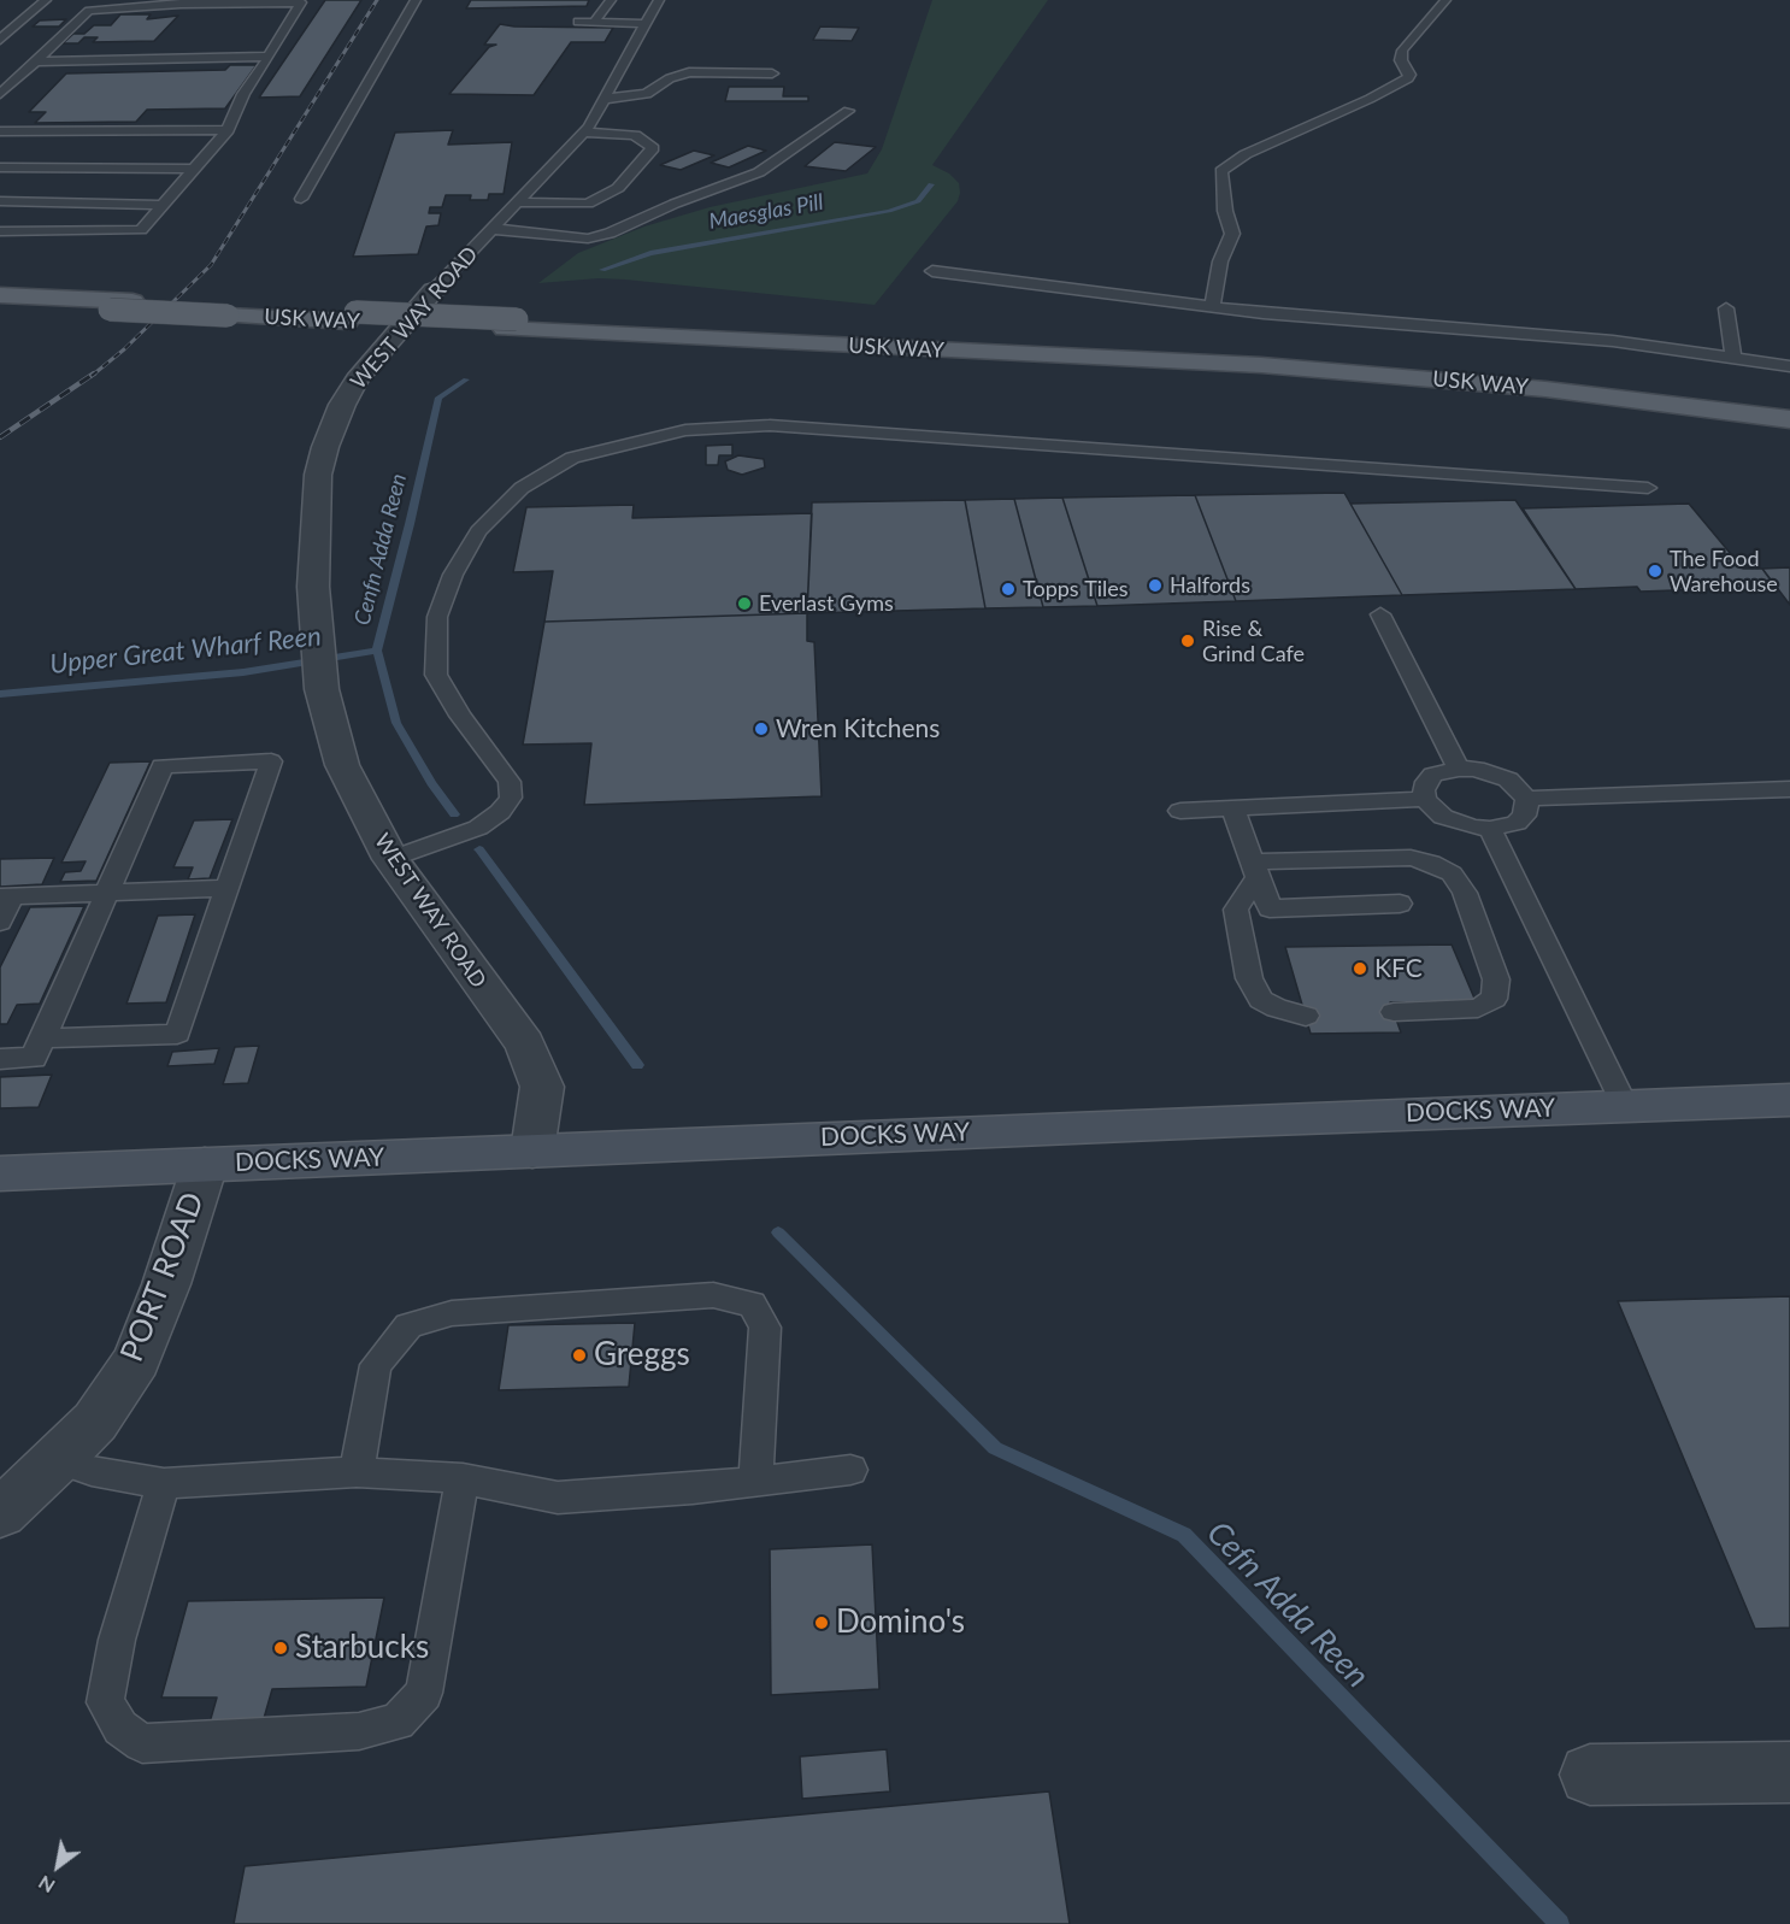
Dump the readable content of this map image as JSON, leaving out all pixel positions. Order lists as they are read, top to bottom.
{
  "streets": {
    "main road": ["USK WAY"],
    "street": ["WEST WAY ROAD", "DOCKS WAY", "PORT ROAD"]
  },
  "crossings": [
    ["WEST WAY ROAD", "DOCKS WAY"],
    ["DOCKS WAY", "PORT ROAD"]
  ],
  "water": [
    "Maesglas Pill",
    "Cenfn Adda Reen",
    "Upper Great Wharf Reen",
    "Cefn Adda Reen"
  ],
  "places": [
    "The Food Warehouse",
    "Halfords",
    "Topps Tiles",
    "Everlast Gyms",
    "Rise & Grind Cafe",
    "Wren Kitchens",
    "KFC",
    "Greggs",
    "Domino's",
    "Starbucks"
  ],
  "north": "bottom left"
}
